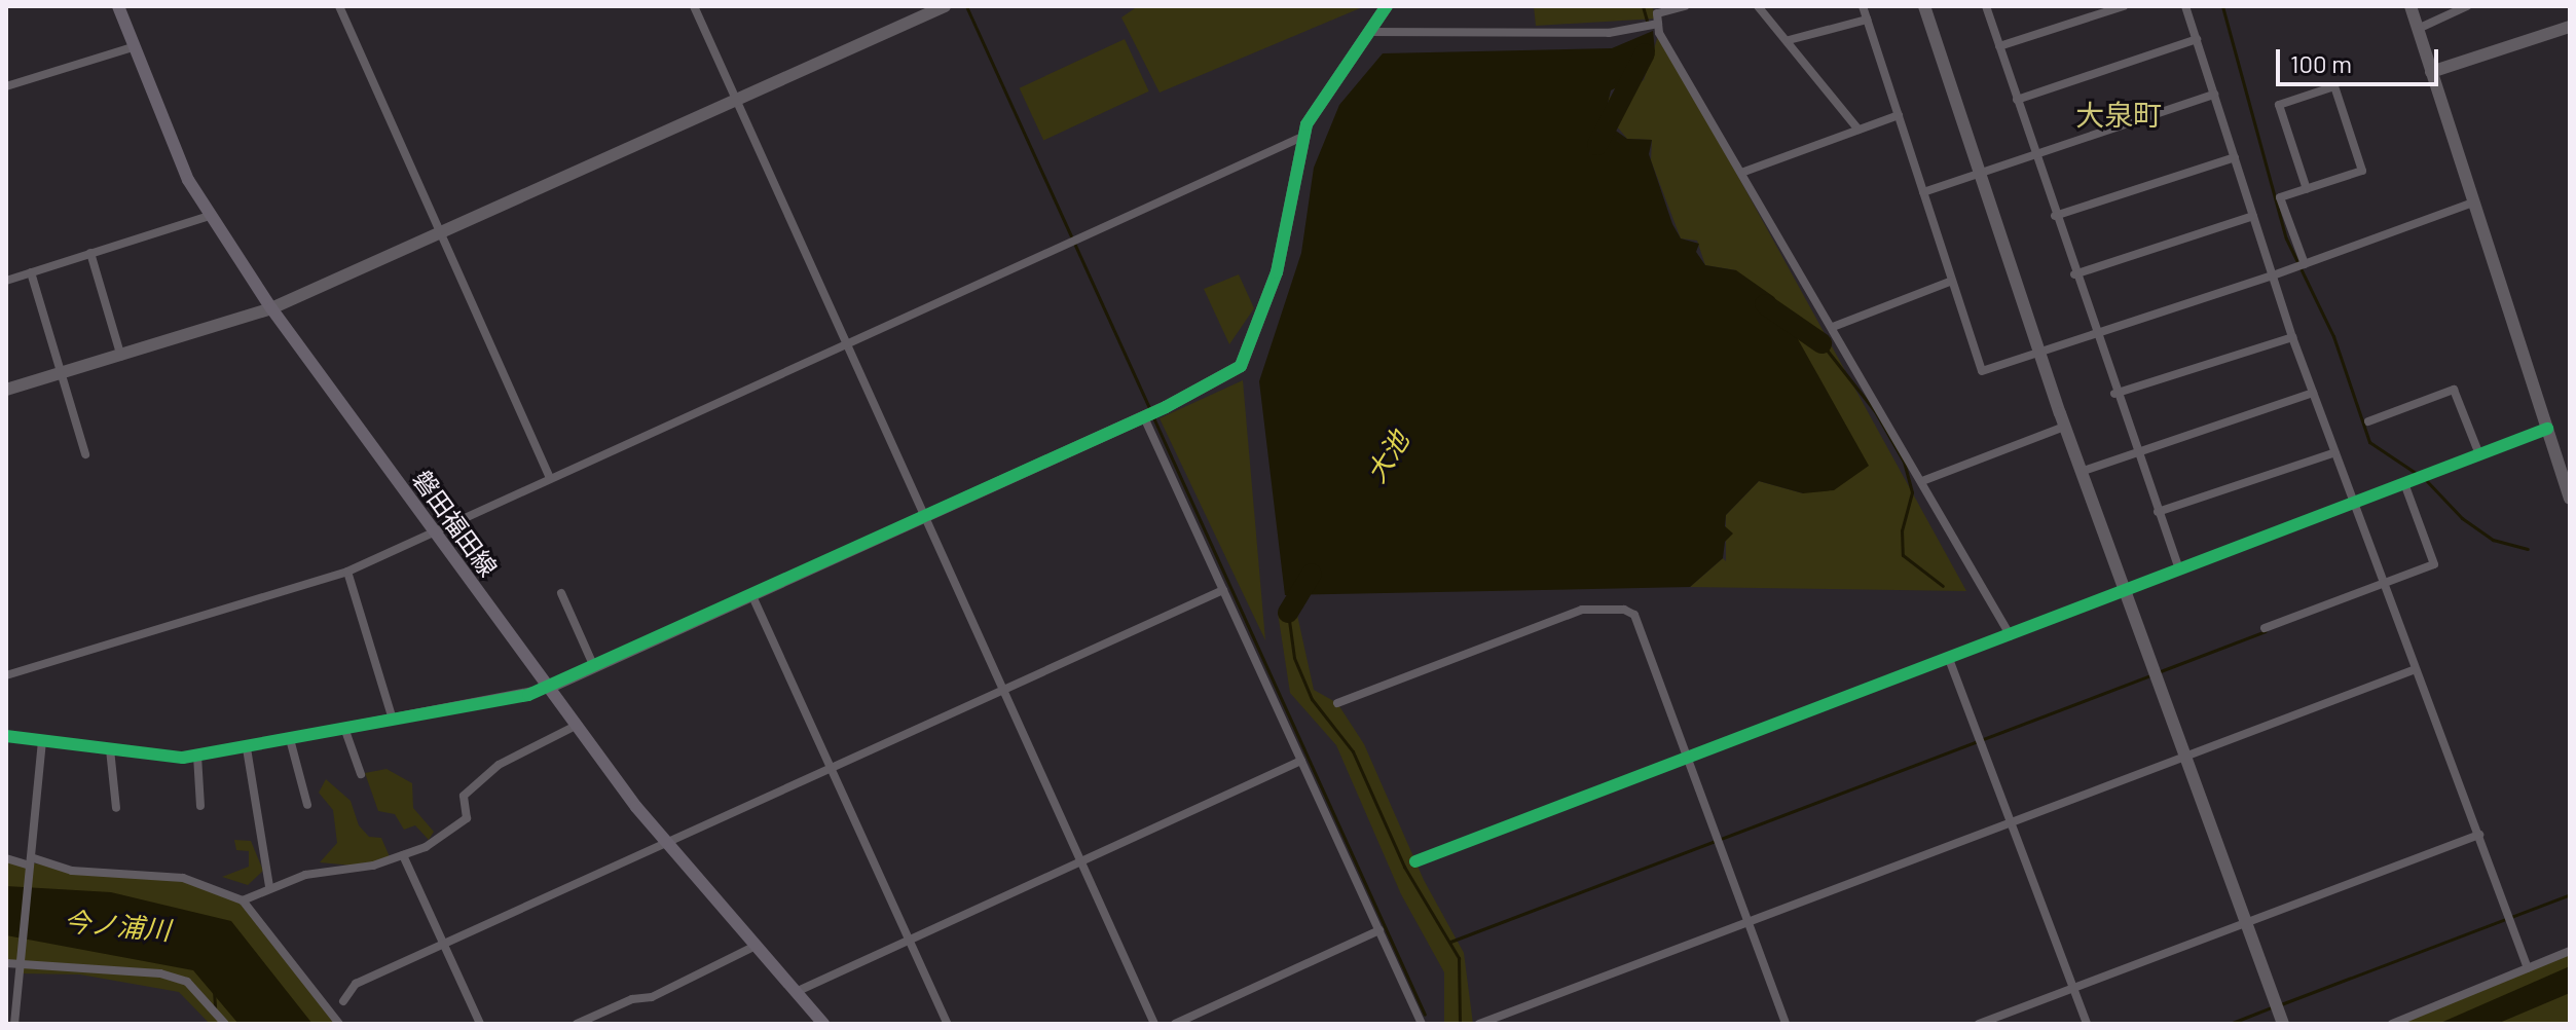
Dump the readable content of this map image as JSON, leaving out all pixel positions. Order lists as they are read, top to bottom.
{
  "streets": {
    "main road": ["磐田福田線"]
  },
  "districts": ["大泉町"],
  "water": ["大池", "今ノ浦川"],
  "scale_bar": "100 m"
}
